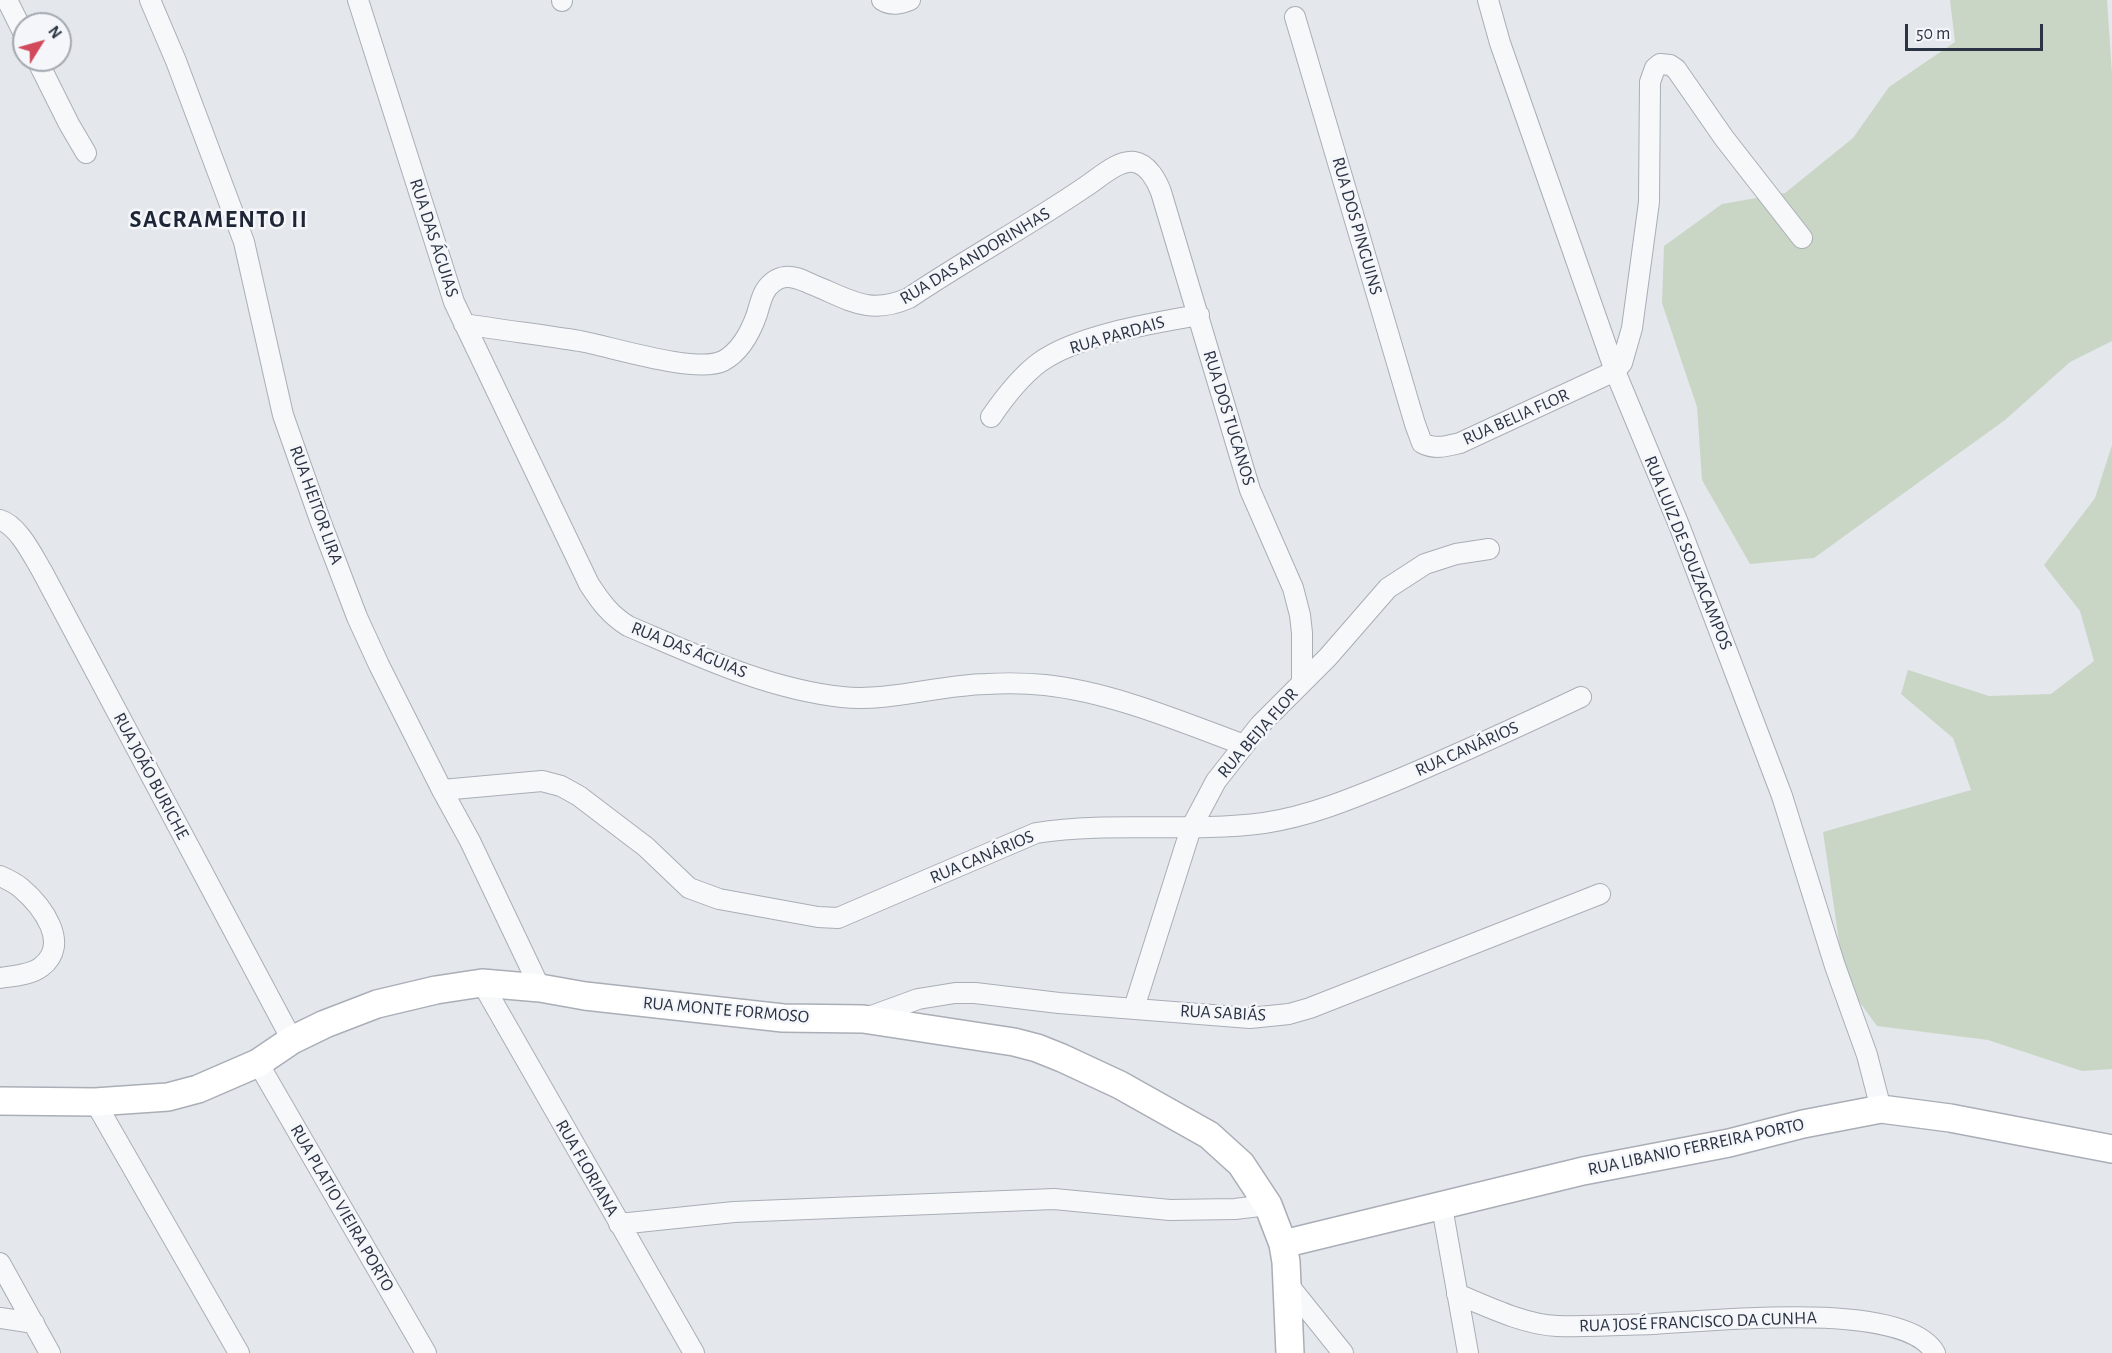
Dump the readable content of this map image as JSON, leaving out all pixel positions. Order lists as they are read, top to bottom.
{
  "streets": {
    "street": [
      "RUA DOS PINGUINS",
      "RUA DAS ÁGUIAS",
      "RUA DAS ANDORINHAS",
      "RUA PARDAIS",
      "RUA BELIA FLOR",
      "RUA DOS TUCANOS",
      "RUA HEITOR LIRA",
      "RUA LUIZ DE SOUZACAMPOS",
      "RUA BEIJA FLOR",
      "RUA CANÁRIOS",
      "RUA JOÃO BURICHE",
      "RUA MONTE FORMOSO",
      "RUA SABIÁS",
      "RUA LIBANIO FERREIRA PORTO",
      "RUA FLORIANA",
      "RUA PLATIO VIEIRA PORTO",
      "RUA JOSÉ FRANCISCO DA CUNHA"
    ]
  },
  "crossings": [
    ["RUA DOS PINGUINS", "RUA BELIA FLOR"],
    ["RUA DAS ÁGUIAS", "RUA DAS ANDORINHAS"],
    ["RUA DAS ÁGUIAS", "RUA BEIJA FLOR"],
    ["RUA DAS ANDORINHAS", "RUA DOS TUCANOS"],
    ["RUA PARDAIS", "RUA DOS TUCANOS"],
    ["RUA BELIA FLOR", "RUA LUIZ DE SOUZACAMPOS"],
    ["RUA DOS TUCANOS", "RUA BEIJA FLOR"],
    ["RUA HEITOR LIRA", "RUA CANÁRIOS"],
    ["RUA HEITOR LIRA", "RUA MONTE FORMOSO"],
    ["RUA LUIZ DE SOUZACAMPOS", "RUA LIBANIO FERREIRA PORTO"],
    ["RUA BEIJA FLOR", "RUA CANÁRIOS"],
    ["RUA BEIJA FLOR", "RUA SABIÁS"],
    ["RUA JOÃO BURICHE", "RUA MONTE FORMOSO"],
    ["RUA MONTE FORMOSO", "RUA SABIÁS"],
    ["RUA MONTE FORMOSO", "RUA LIBANIO FERREIRA PORTO"],
    ["RUA MONTE FORMOSO", "RUA FLORIANA"],
    ["RUA MONTE FORMOSO", "RUA PLATIO VIEIRA PORTO"]
  ],
  "districts": ["SACRAMENTO II"],
  "scale_bar": "50 m",
  "north": "top right"
}
